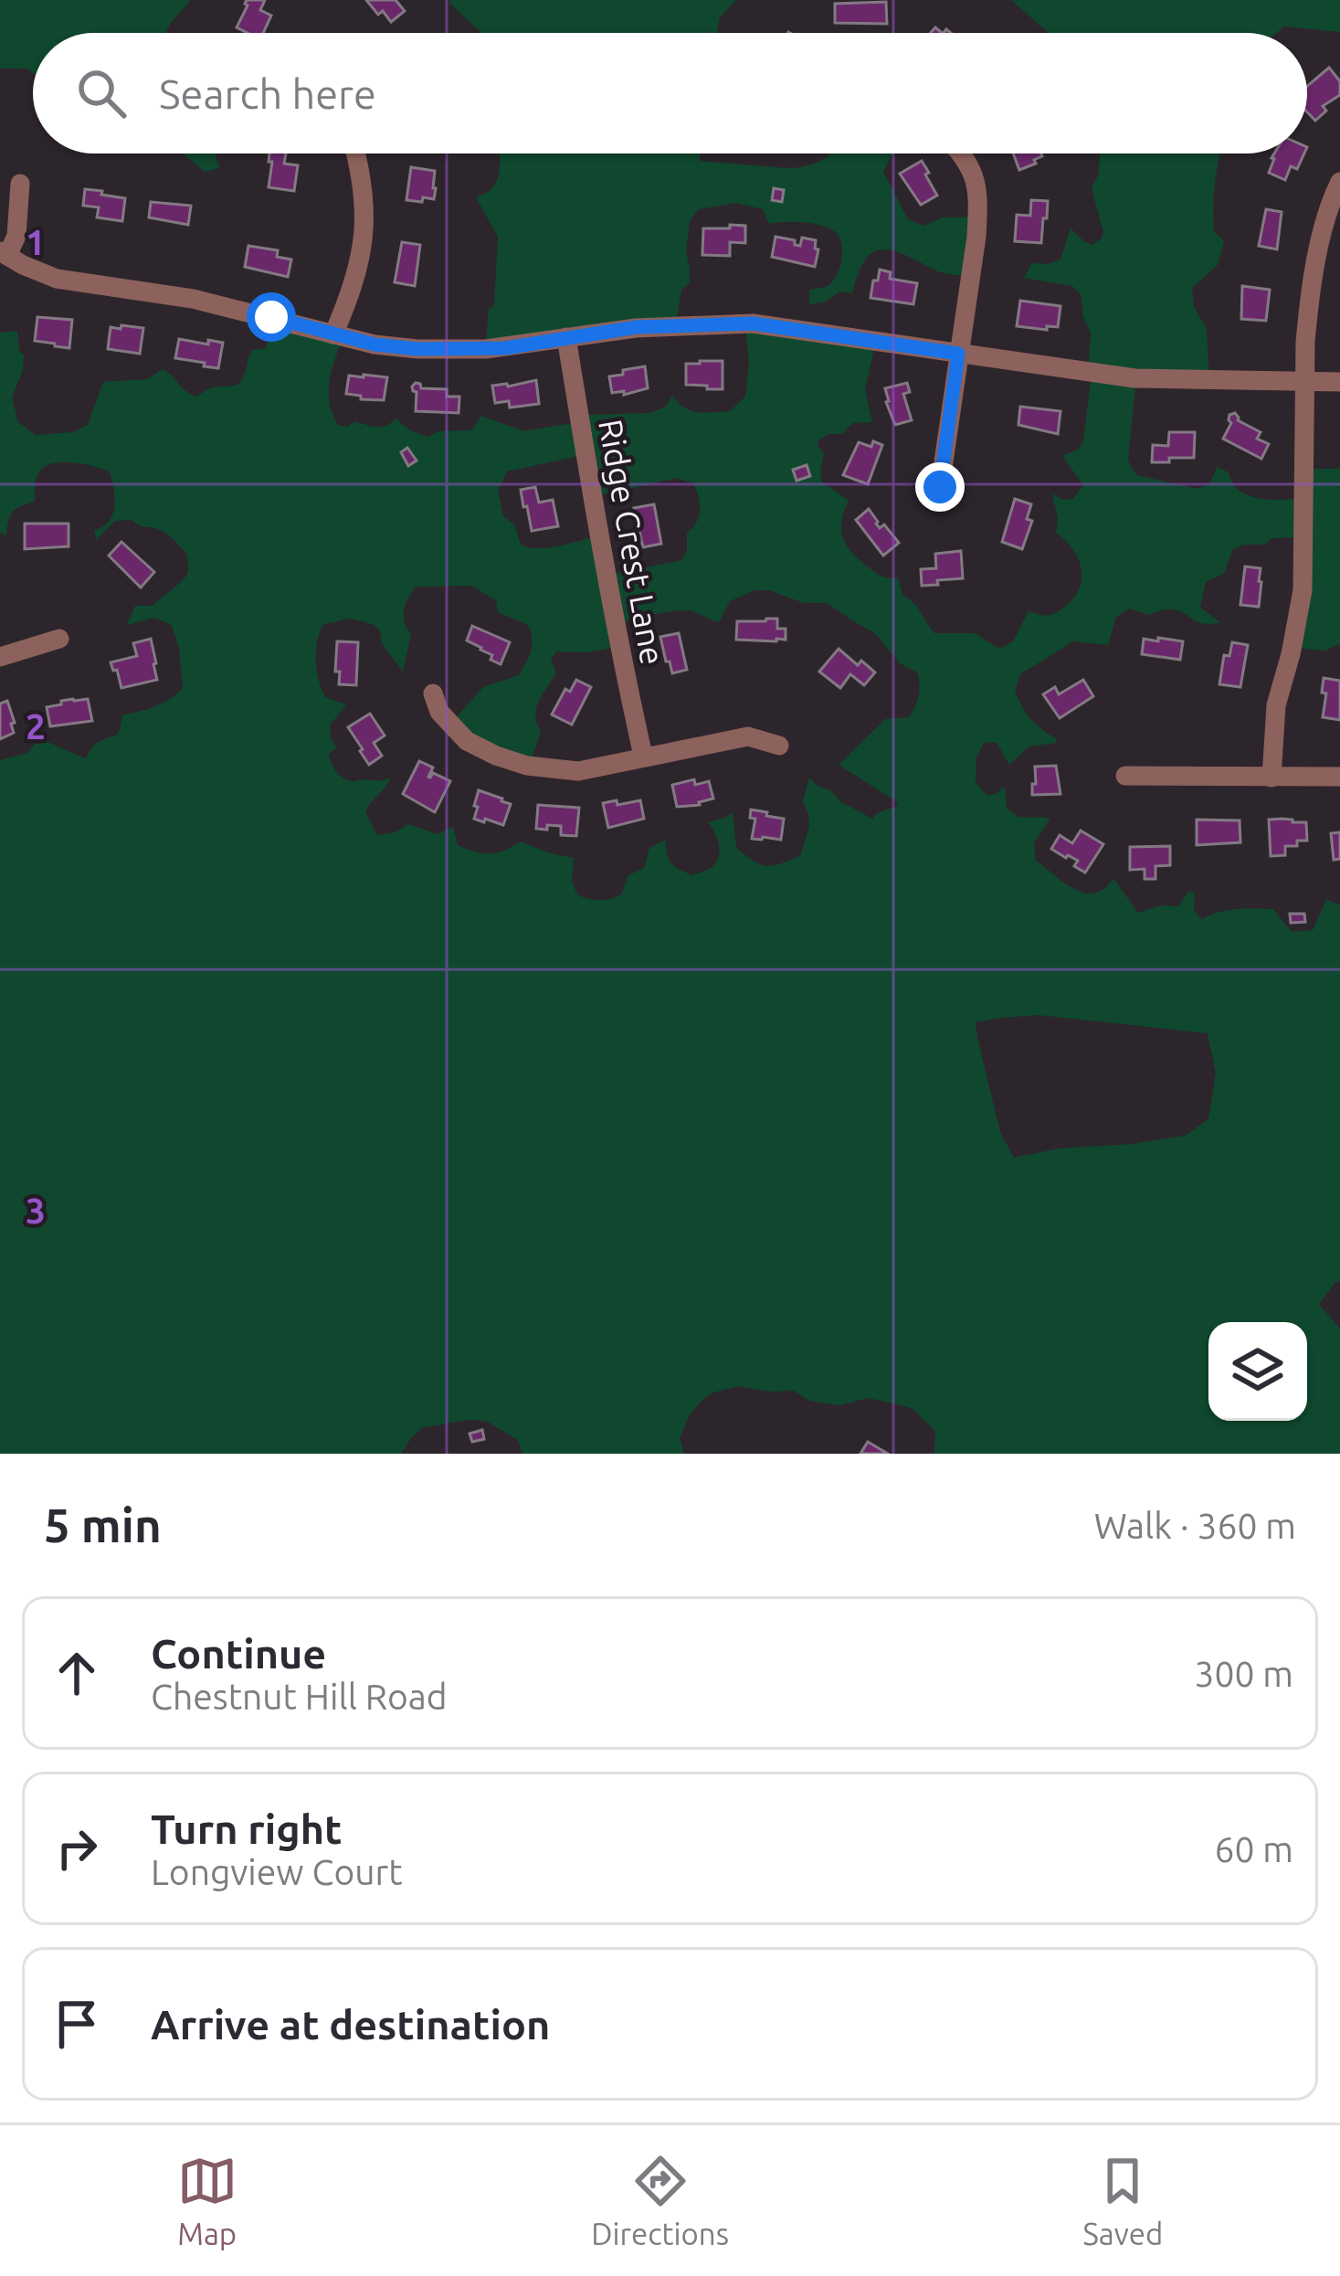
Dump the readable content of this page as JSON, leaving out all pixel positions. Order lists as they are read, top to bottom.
{
  "streets": {
    "street": ["Ridge Crest Lane"]
  },
  "page": {
    "search": "Search here",
    "heading": ["5 min", "Walk · 360 m"],
    "list": [
      ["Continue", "Chestnut Hill Road", "300 m"],
      ["Turn right", "Longview Court", "60 m"],
      "Arrive at destination"
    ],
    "nav": ["Map", "Directions", "Saved"]
  },
  "grid": {
    "rows": ["1", "2", "3"]
  }
}
